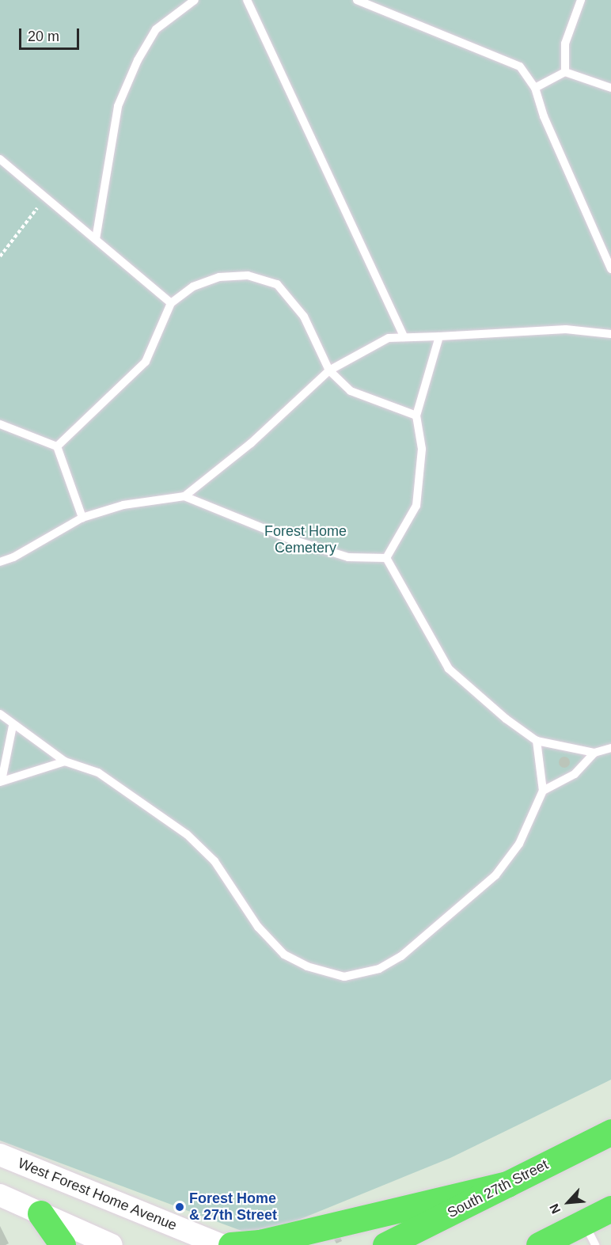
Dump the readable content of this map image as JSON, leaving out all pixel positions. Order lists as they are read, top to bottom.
{
  "streets": {
    "main road": ["South 27th Street", "West Forest Home Avenue"]
  },
  "parks": ["Forest Home Cemetery"],
  "places": ["Forest Home & 27th Street"],
  "scale_bar": "20 m",
  "north": "bottom left"
}
